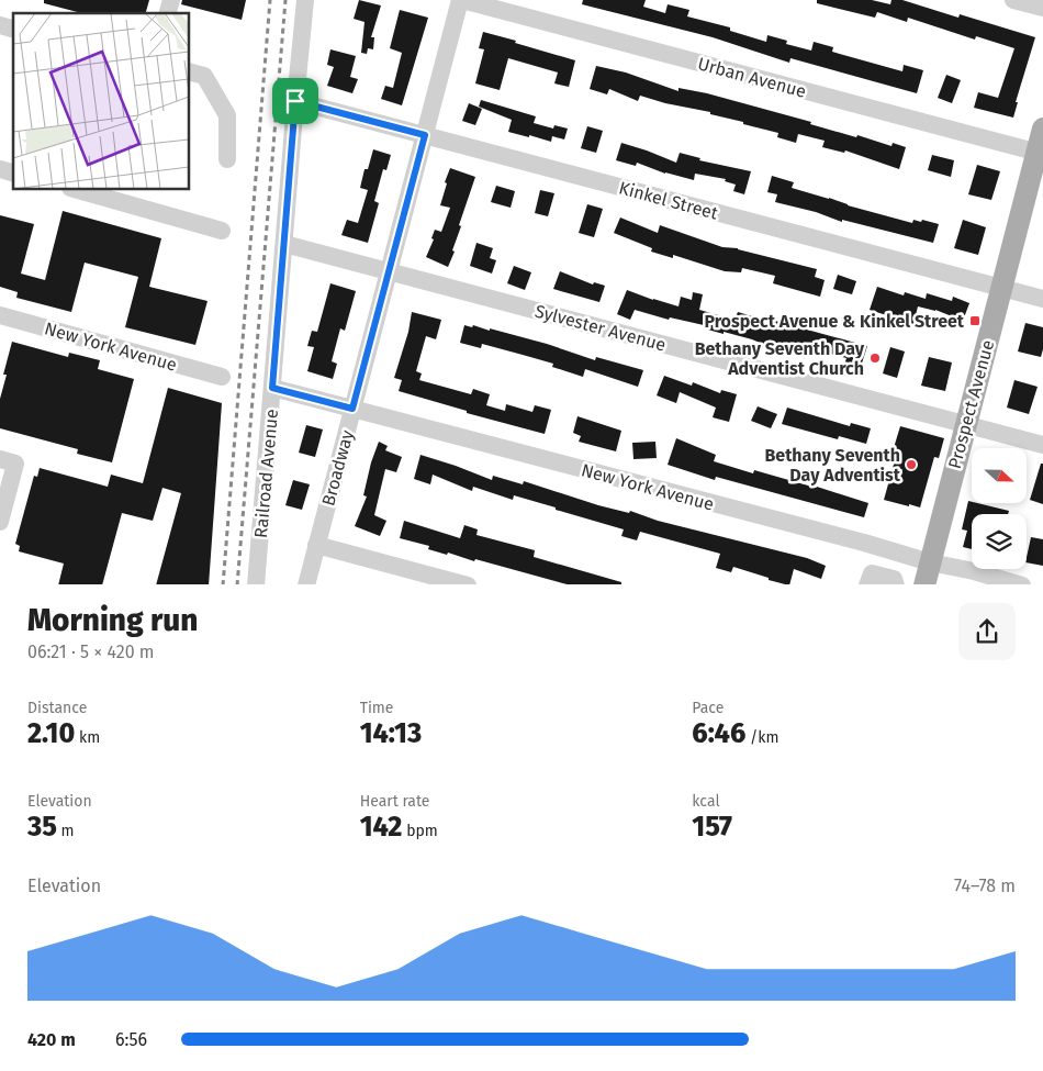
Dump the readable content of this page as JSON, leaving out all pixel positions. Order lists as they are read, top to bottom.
{
  "streets": {
    "main road": ["Prospect Avenue"],
    "street": [
      "Urban Avenue",
      "Kinkel Street",
      "Sylvester Avenue",
      "New York Avenue",
      "Broadway",
      "Railroad Avenue"
    ]
  },
  "crossings": [
    ["Urban Avenue", "Prospect Avenue"],
    ["Urban Avenue", "Broadway"],
    ["Kinkel Street", "Prospect Avenue"],
    ["Kinkel Street", "Broadway"],
    ["Kinkel Street", "Railroad Avenue"],
    ["Sylvester Avenue", "Prospect Avenue"],
    ["Sylvester Avenue", "Broadway"],
    ["Sylvester Avenue", "Railroad Avenue"],
    ["New York Avenue", "Prospect Avenue"],
    ["New York Avenue", "Broadway"],
    ["New York Avenue", "Railroad Avenue"]
  ],
  "places": {
    "transit": ["Prospect Avenue & Kinkel Street"],
    "other": ["Bethany Seventh Day Adventist Church", "Bethany Seventh Day Adventist"]
  },
  "north": "right",
  "page": {
    "heading": ["Morning run", "06:21 · 5 × 420 m"],
    "stats": [
      ["Distance", "2.10 km"],
      ["Time", "14:13"],
      ["Pace", "6:46 /km"],
      ["Elevation", "35 m"],
      ["Heart rate", "142 bpm"],
      ["kcal", "157"]
    ],
    "chart": ["Elevation", "74–78 m"],
    "list": [
      {
        "name": "420 m",
        "note": "6:56"
      }
    ]
  }
}
